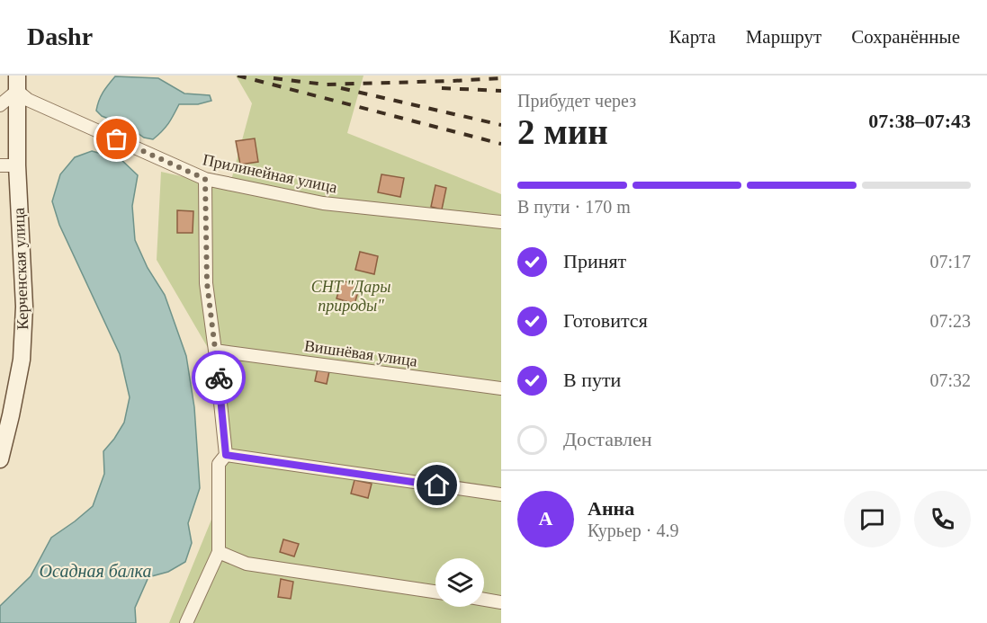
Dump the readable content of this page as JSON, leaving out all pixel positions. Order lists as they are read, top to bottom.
{
  "streets": {
    "street": ["Прилинейная улица", "Керченская улица", "Вишнёвая улица"]
  },
  "crossings": [
    ["Прилинейная улица", "Керченская улица"]
  ],
  "water": ["Осадная балка"],
  "parks": ["СНТ \"Дары природы\""],
  "page": {
    "header": "Dashr",
    "nav": ["Карта", "Маршрут", "Сохранённые"],
    "heading": ["2 мин", "Прибудет через", "07:38–07:43"],
    "panel": ["Анна", "Курьер · 4.9"],
    "bar": "В пути · 170 m",
    "list": [
      ["Принят", "07:17"],
      ["Готовится", "07:23"],
      ["В пути", "07:32"],
      "Доставлен"
    ],
    "round": "А"
  }
}
